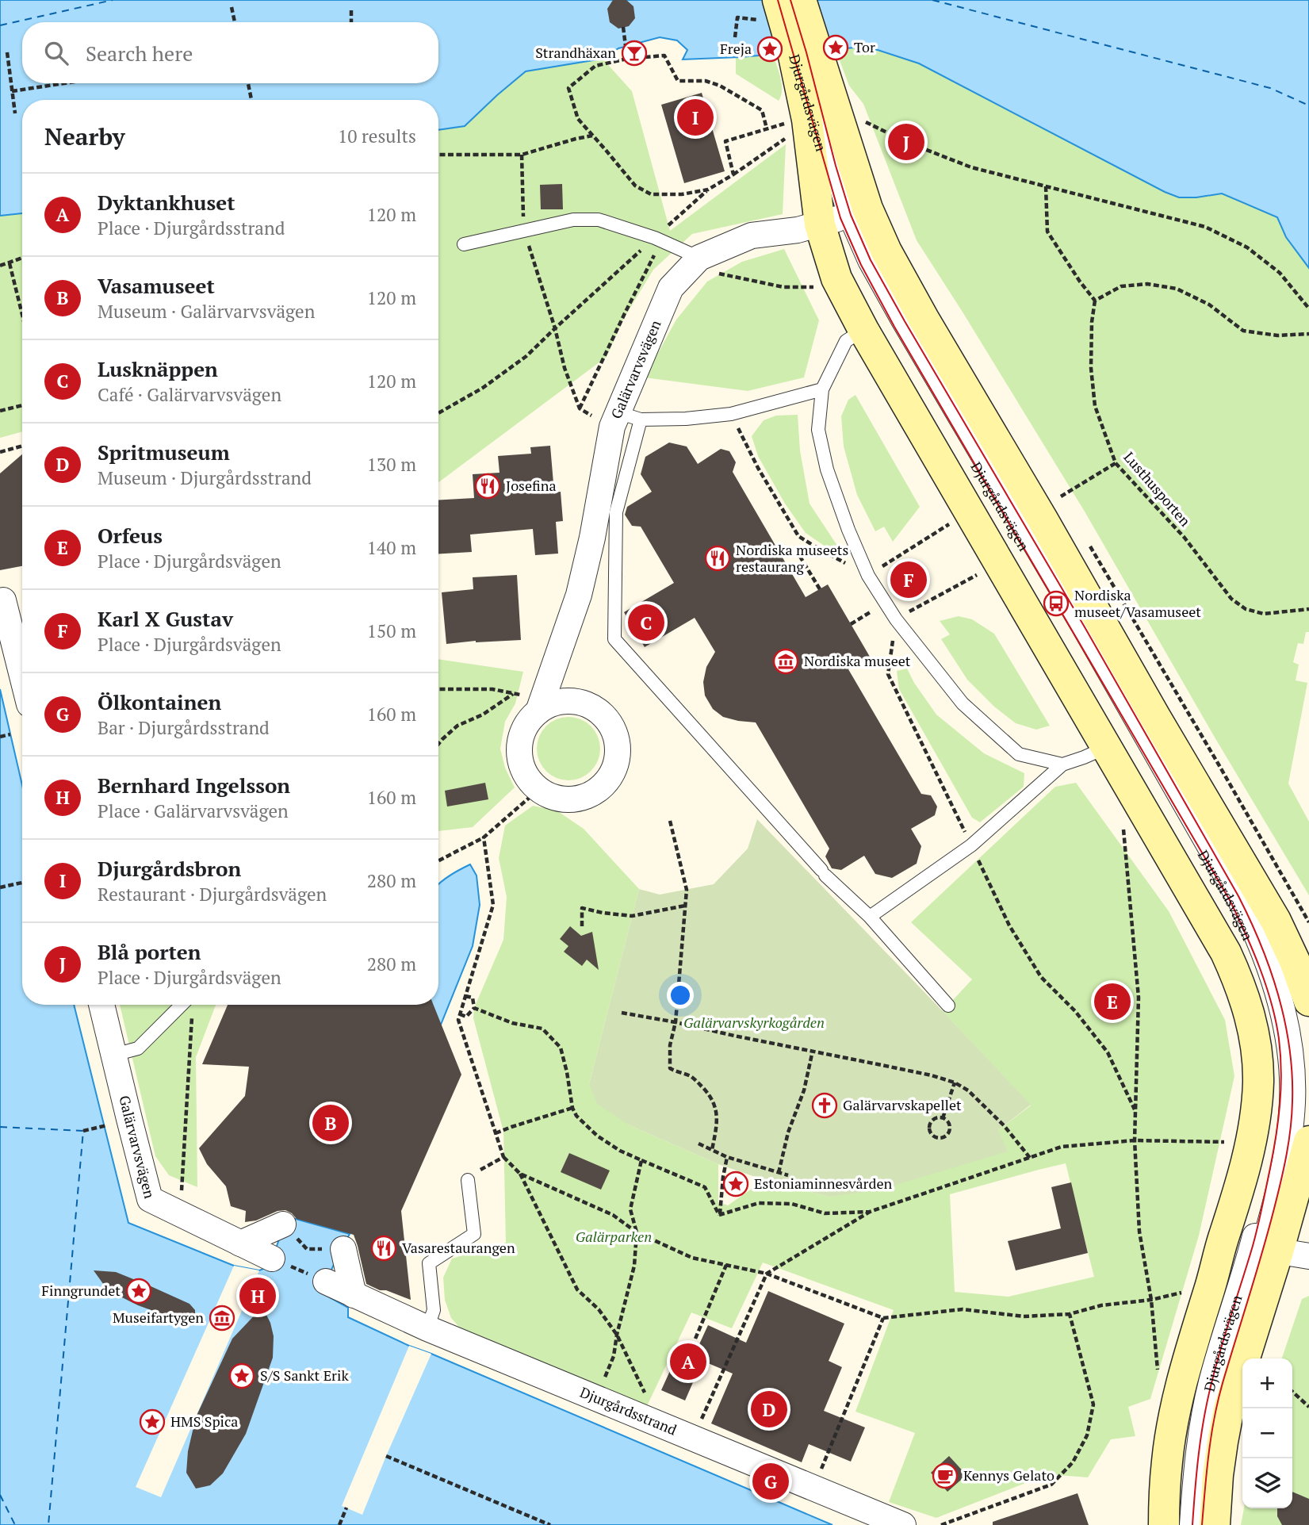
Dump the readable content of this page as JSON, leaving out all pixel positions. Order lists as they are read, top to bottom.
{
  "streets": {
    "street": ["Djurgårdsvägen", "Galärvarvsvägen", "Djurgårdsstrand"],
    "path": ["Lusthusporten"]
  },
  "crossings": [
    ["Djurgårdsvägen", "Galärvarvsvägen"]
  ],
  "parks": ["Galärvarvskyrkogården", "Galärparken"],
  "places": {
    "place": [
      "Tor",
      "Freja",
      "Estoniaminnesvården",
      "Finngrundet",
      "S/S Sankt Erik",
      "HMS Spica"
    ],
    "bar": ["Strandhäxan"],
    "restaurant": ["Josefina", "Nordiska museets restaurang", "Vasarestaurangen"],
    "bus stop": ["Nordiska museet/Vasamuseet"],
    "museum": ["Nordiska museet", "Museifartygen"],
    "church": ["Galärvarvskapellet"],
    "cafe": ["Kennys Gelato"]
  },
  "page": {
    "search": "Search here",
    "pins": [
      "I",
      "J",
      "F",
      "C",
      "E",
      "B",
      "H",
      "A",
      "D",
      "G"
    ],
    "heading": ["Nearby", "10 results"],
    "list": [
      {
        "mark": "A",
        "name": "Dyktankhuset",
        "note": "Place · Djurgårdsstrand",
        "value": "120 m"
      },
      {
        "mark": "B",
        "name": "Vasamuseet",
        "note": "Museum · Galärvarvsvägen",
        "value": "120 m"
      },
      {
        "mark": "C",
        "name": "Lusknäppen",
        "note": "Café · Galärvarvsvägen",
        "value": "120 m"
      },
      {
        "mark": "D",
        "name": "Spritmuseum",
        "note": "Museum · Djurgårdsstrand",
        "value": "130 m"
      },
      {
        "mark": "E",
        "name": "Orfeus",
        "note": "Place · Djurgårdsvägen",
        "value": "140 m"
      },
      {
        "mark": "F",
        "name": "Karl X Gustav",
        "note": "Place · Djurgårdsvägen",
        "value": "150 m"
      },
      {
        "mark": "G",
        "name": "Ölkontainen",
        "note": "Bar · Djurgårdsstrand",
        "value": "160 m"
      },
      {
        "mark": "H",
        "name": "Bernhard Ingelsson",
        "note": "Place · Galärvarvsvägen",
        "value": "160 m"
      },
      {
        "mark": "I",
        "name": "Djurgårdsbron",
        "note": "Restaurant · Djurgårdsvägen",
        "value": "280 m"
      },
      {
        "mark": "J",
        "name": "Blå porten",
        "note": "Place · Djurgårdsvägen",
        "value": "280 m"
      }
    ],
    "map_buttons": ["+", "−"]
  }
}
